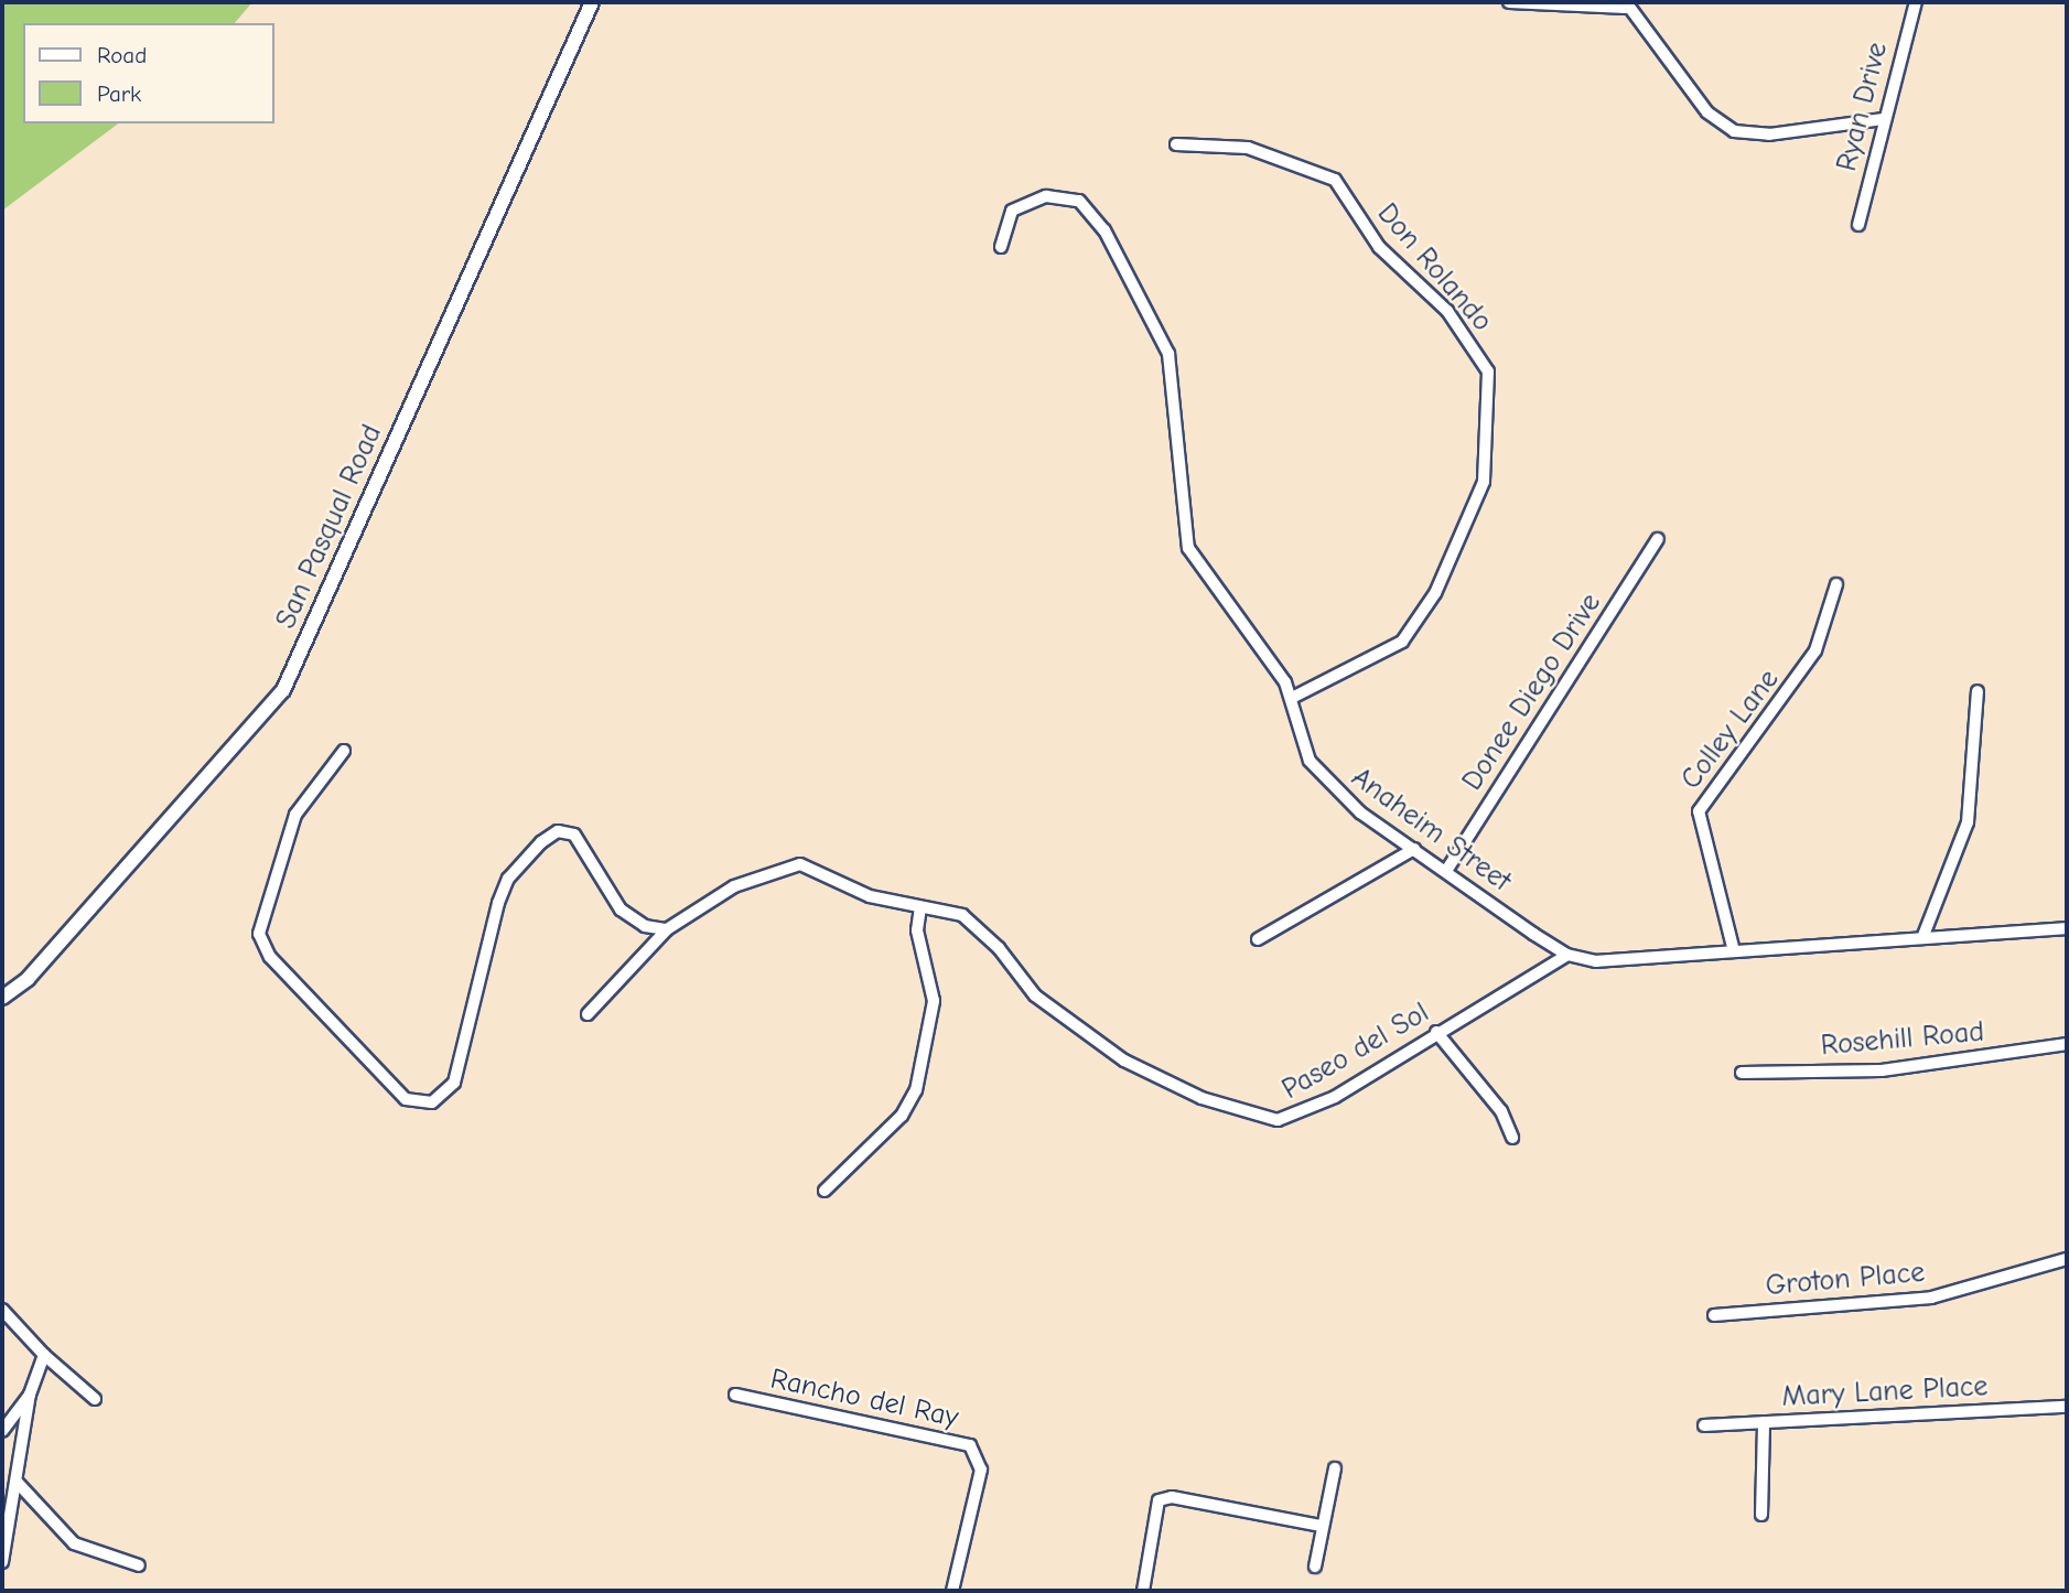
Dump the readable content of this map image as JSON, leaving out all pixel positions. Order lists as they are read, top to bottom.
{
  "streets": {
    "main road": ["San Pasqual Road"],
    "street": [
      "Ryan Drive",
      "Don Rolando",
      "Donee Diego Drive",
      "Colley Lane",
      "Anaheim Street",
      "Rosehill Road",
      "Paseo del Sol",
      "Groton Place",
      "Mary Lane Place",
      "Rancho del Ray"
    ]
  },
  "crossings": [
    ["Don Rolando", "Anaheim Street"],
    ["Donee Diego Drive", "Anaheim Street"],
    ["Colley Lane", "Anaheim Street"],
    ["Anaheim Street", "Paseo del Sol"]
  ],
  "legend": ["Road", "Park"]
}
